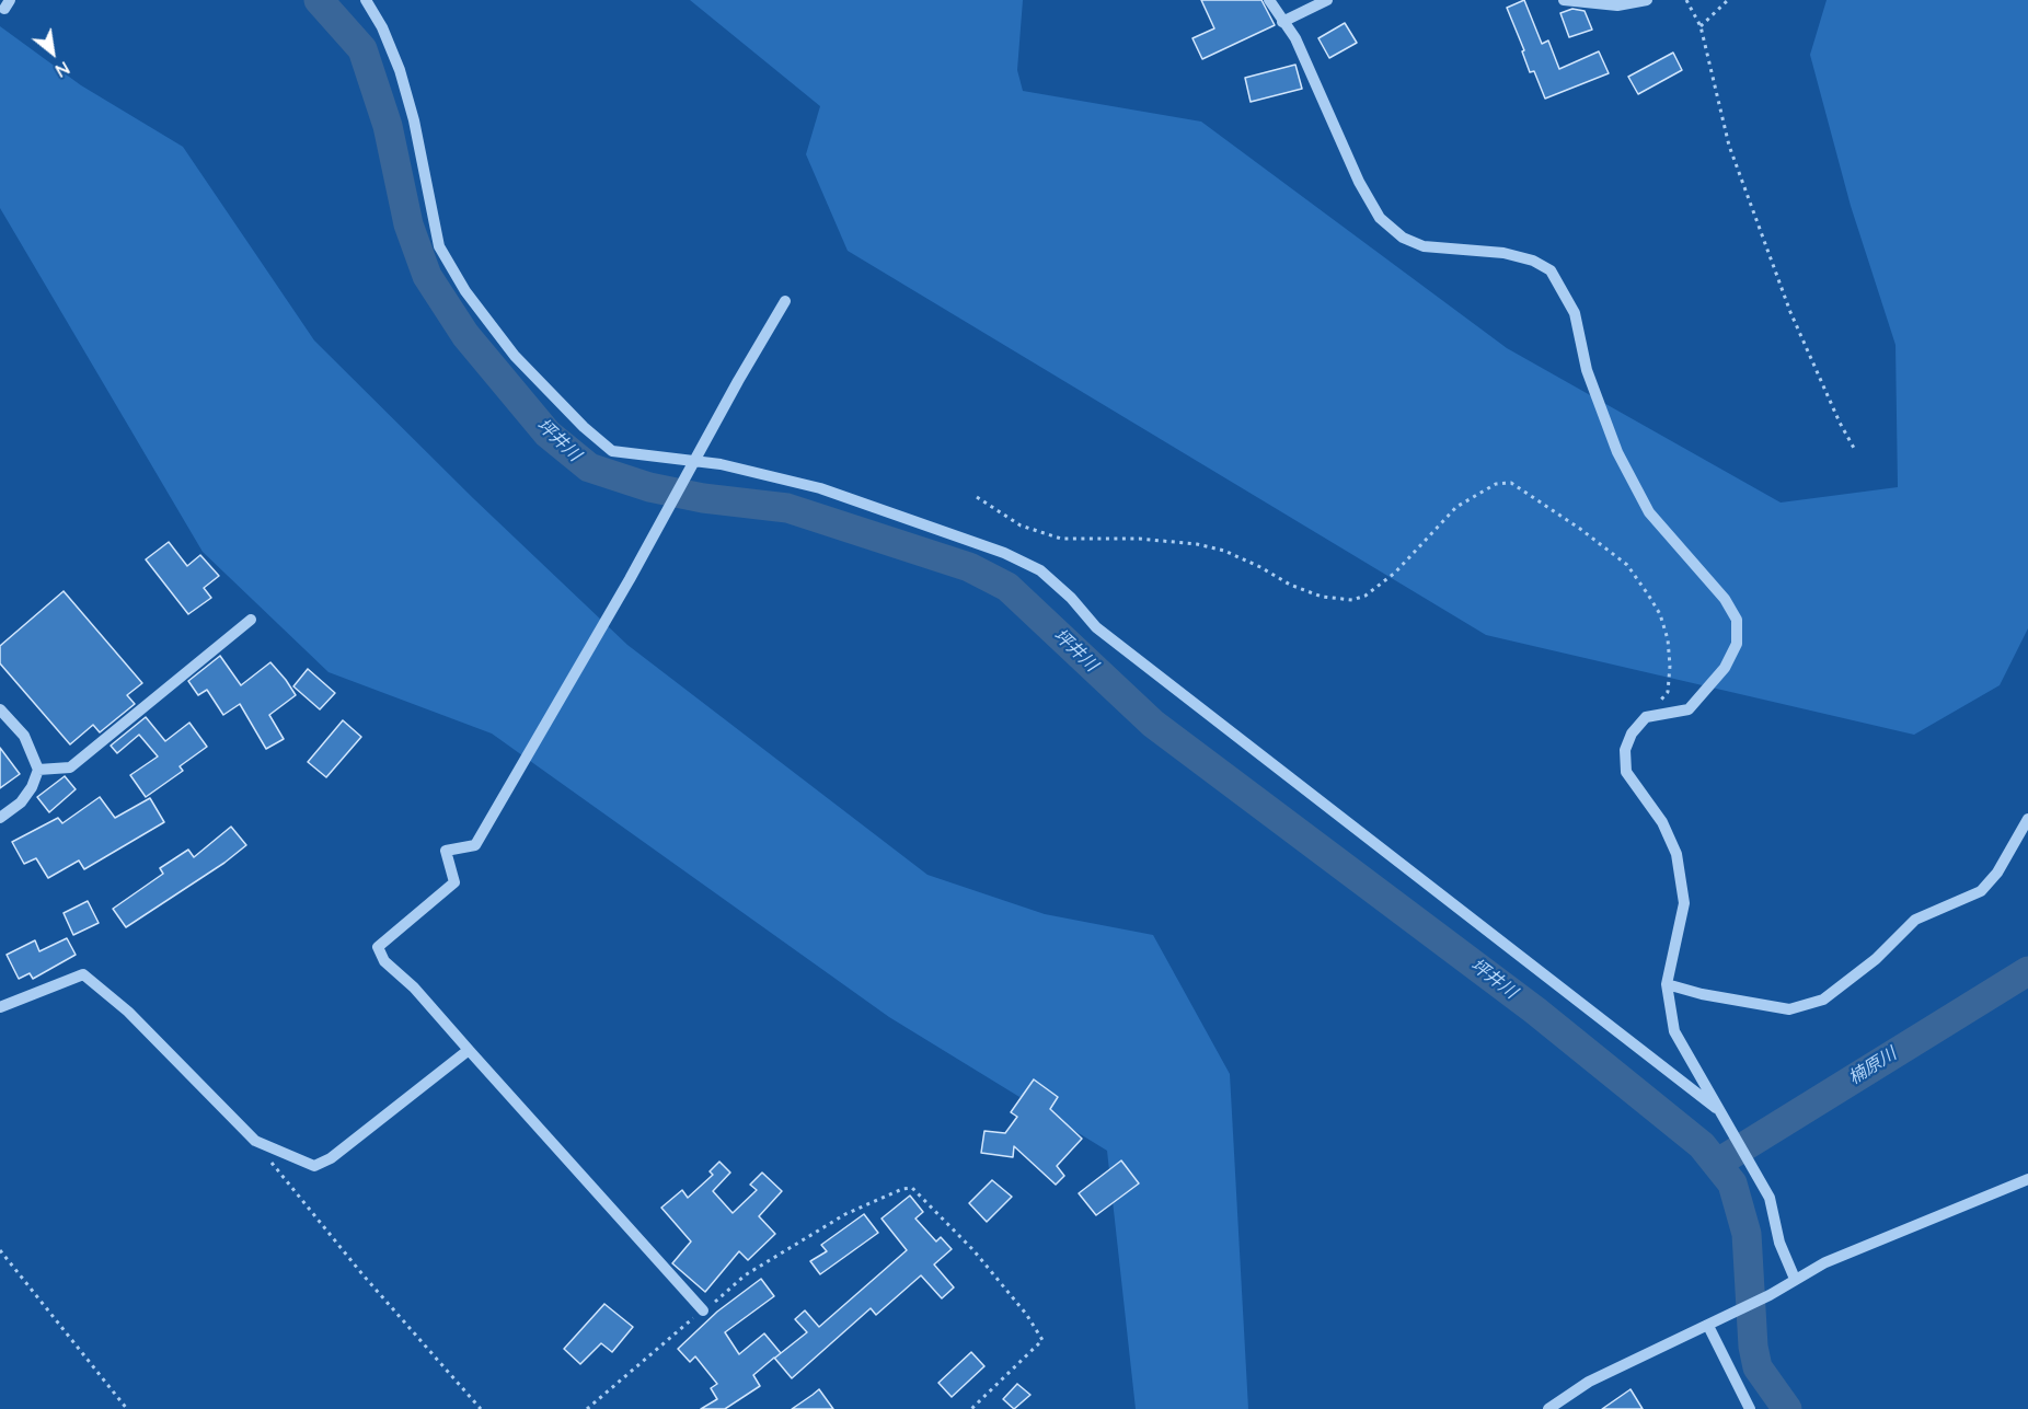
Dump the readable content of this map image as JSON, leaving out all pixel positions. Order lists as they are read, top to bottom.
{
  "water": ["坪井川", "楠原川"],
  "north": "bottom right"
}
